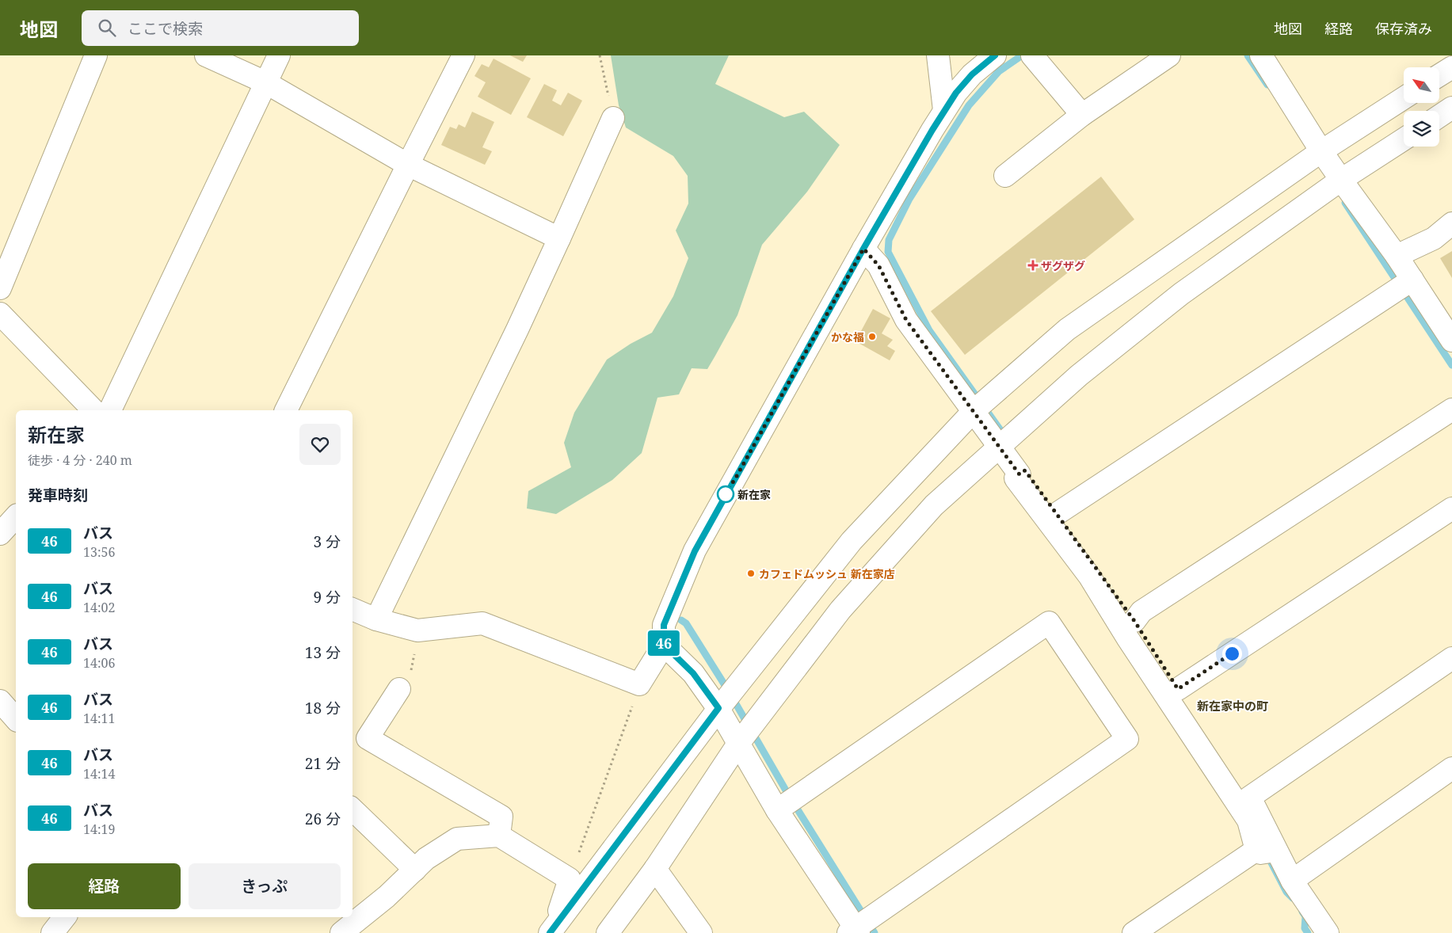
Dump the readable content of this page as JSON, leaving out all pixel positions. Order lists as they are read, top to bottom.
{
  "districts": ["新在家中の町"],
  "places": {
    "health": ["ザグザグ"],
    "other": ["かな福", "新在家", "カフェドムッシュ 新在家店"]
  },
  "lines": ["bus line 46"],
  "north": "top left",
  "page": {
    "header": "地図",
    "search": "ここで検索",
    "nav": ["地図", "経路", "保存済み"],
    "on_map": "46",
    "heading": [
      ["新在家", "徒歩 · 4 分 · 240 m"],
      "発車時刻"
    ],
    "list": [
      {
        "mark": "46",
        "name": "バス",
        "note": "13:56",
        "value": "3 分"
      },
      {
        "mark": "46",
        "name": "バス",
        "note": "14:02",
        "value": "9 分"
      },
      {
        "mark": "46",
        "name": "バス",
        "note": "14:06",
        "value": "13 分"
      },
      {
        "mark": "46",
        "name": "バス",
        "note": "14:11",
        "value": "18 分"
      },
      {
        "mark": "46",
        "name": "バス",
        "note": "14:14",
        "value": "21 分"
      },
      {
        "mark": "46",
        "name": "バス",
        "note": "14:19",
        "value": "26 分"
      }
    ],
    "buttons": ["経路", "きっぷ"]
  }
}
